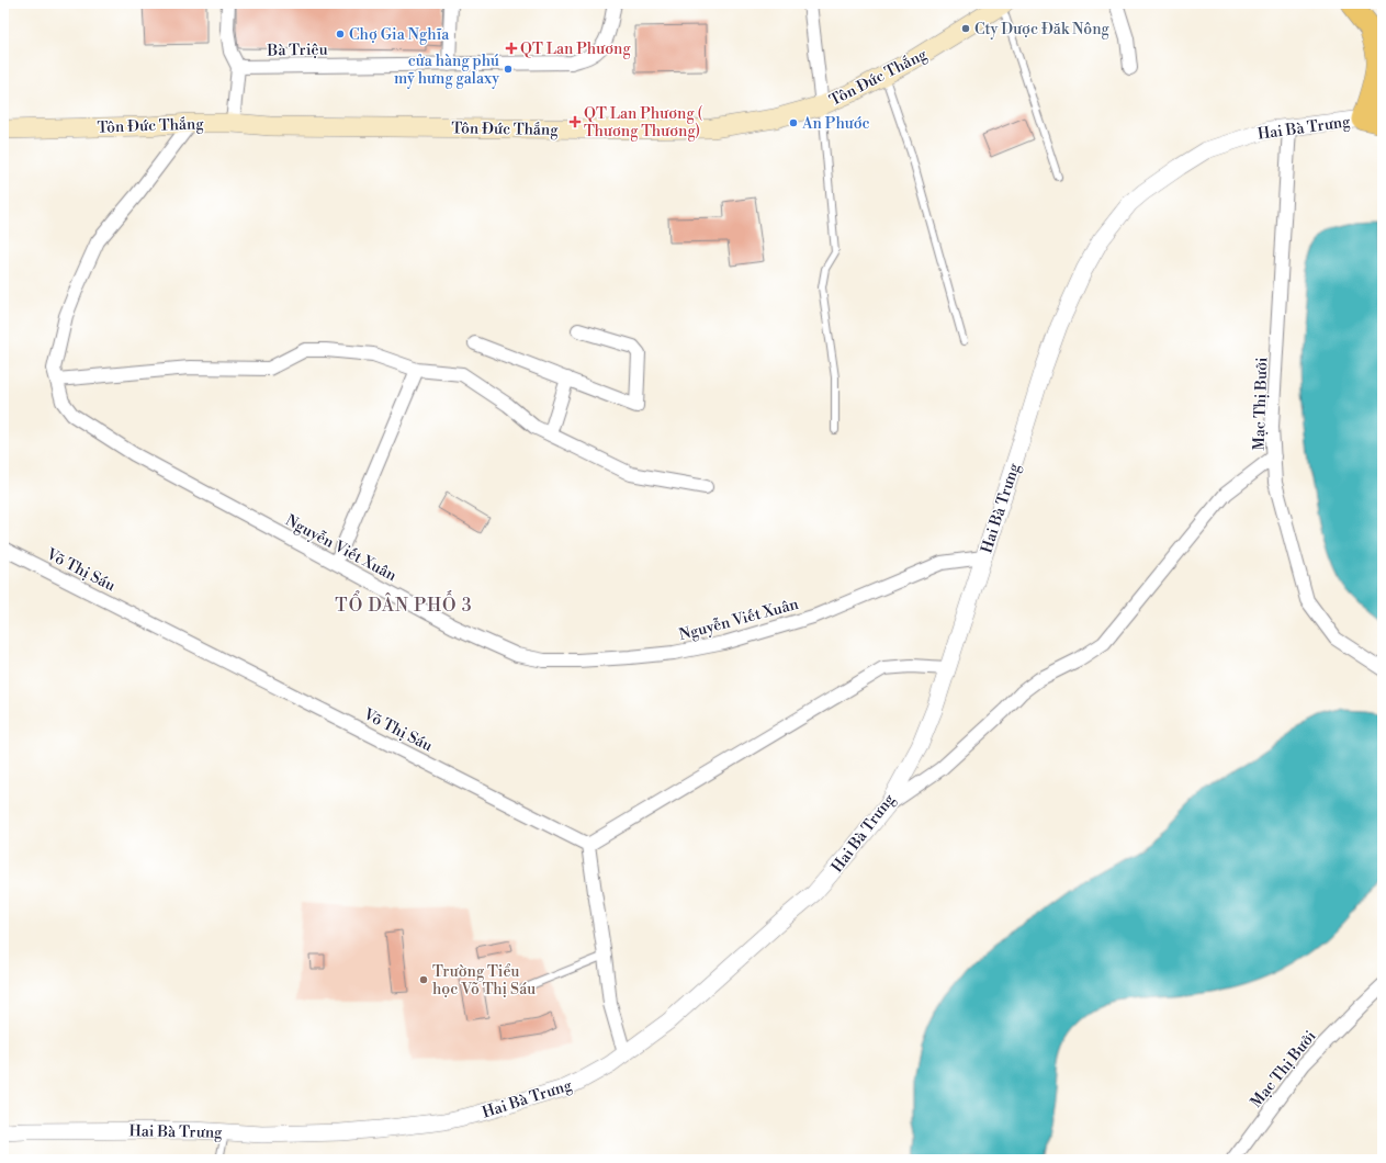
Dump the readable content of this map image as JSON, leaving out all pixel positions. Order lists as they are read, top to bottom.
{
  "streets": {
    "main road": ["Tôn Đức Thắng"],
    "street": [
      "Bà Triệu",
      "Hai Bà Trưng",
      "Mạc Thị Bưởi",
      "Nguyễn Viết Xuân",
      "Võ Thị Sáu"
    ]
  },
  "crossings": [
    ["Tôn Đức Thắng", "Nguyễn Viết Xuân"],
    ["Hai Bà Trưng", "Mạc Thị Bưởi"],
    ["Hai Bà Trưng", "Nguyễn Viết Xuân"]
  ],
  "districts": ["TỔ DÂN PHỐ 3"],
  "places": {
    "other": [
      "Cty Dược Đăk Nông",
      "Chợ Gia Nghĩa",
      "cửa hàng phú mỹ hưng galaxy",
      "An Phước",
      "Trường Tiểu học Võ Thị Sáu"
    ],
    "health": ["QT Lan Phương", "QT Lan Phương ( Thương Thương)"]
  }
}
